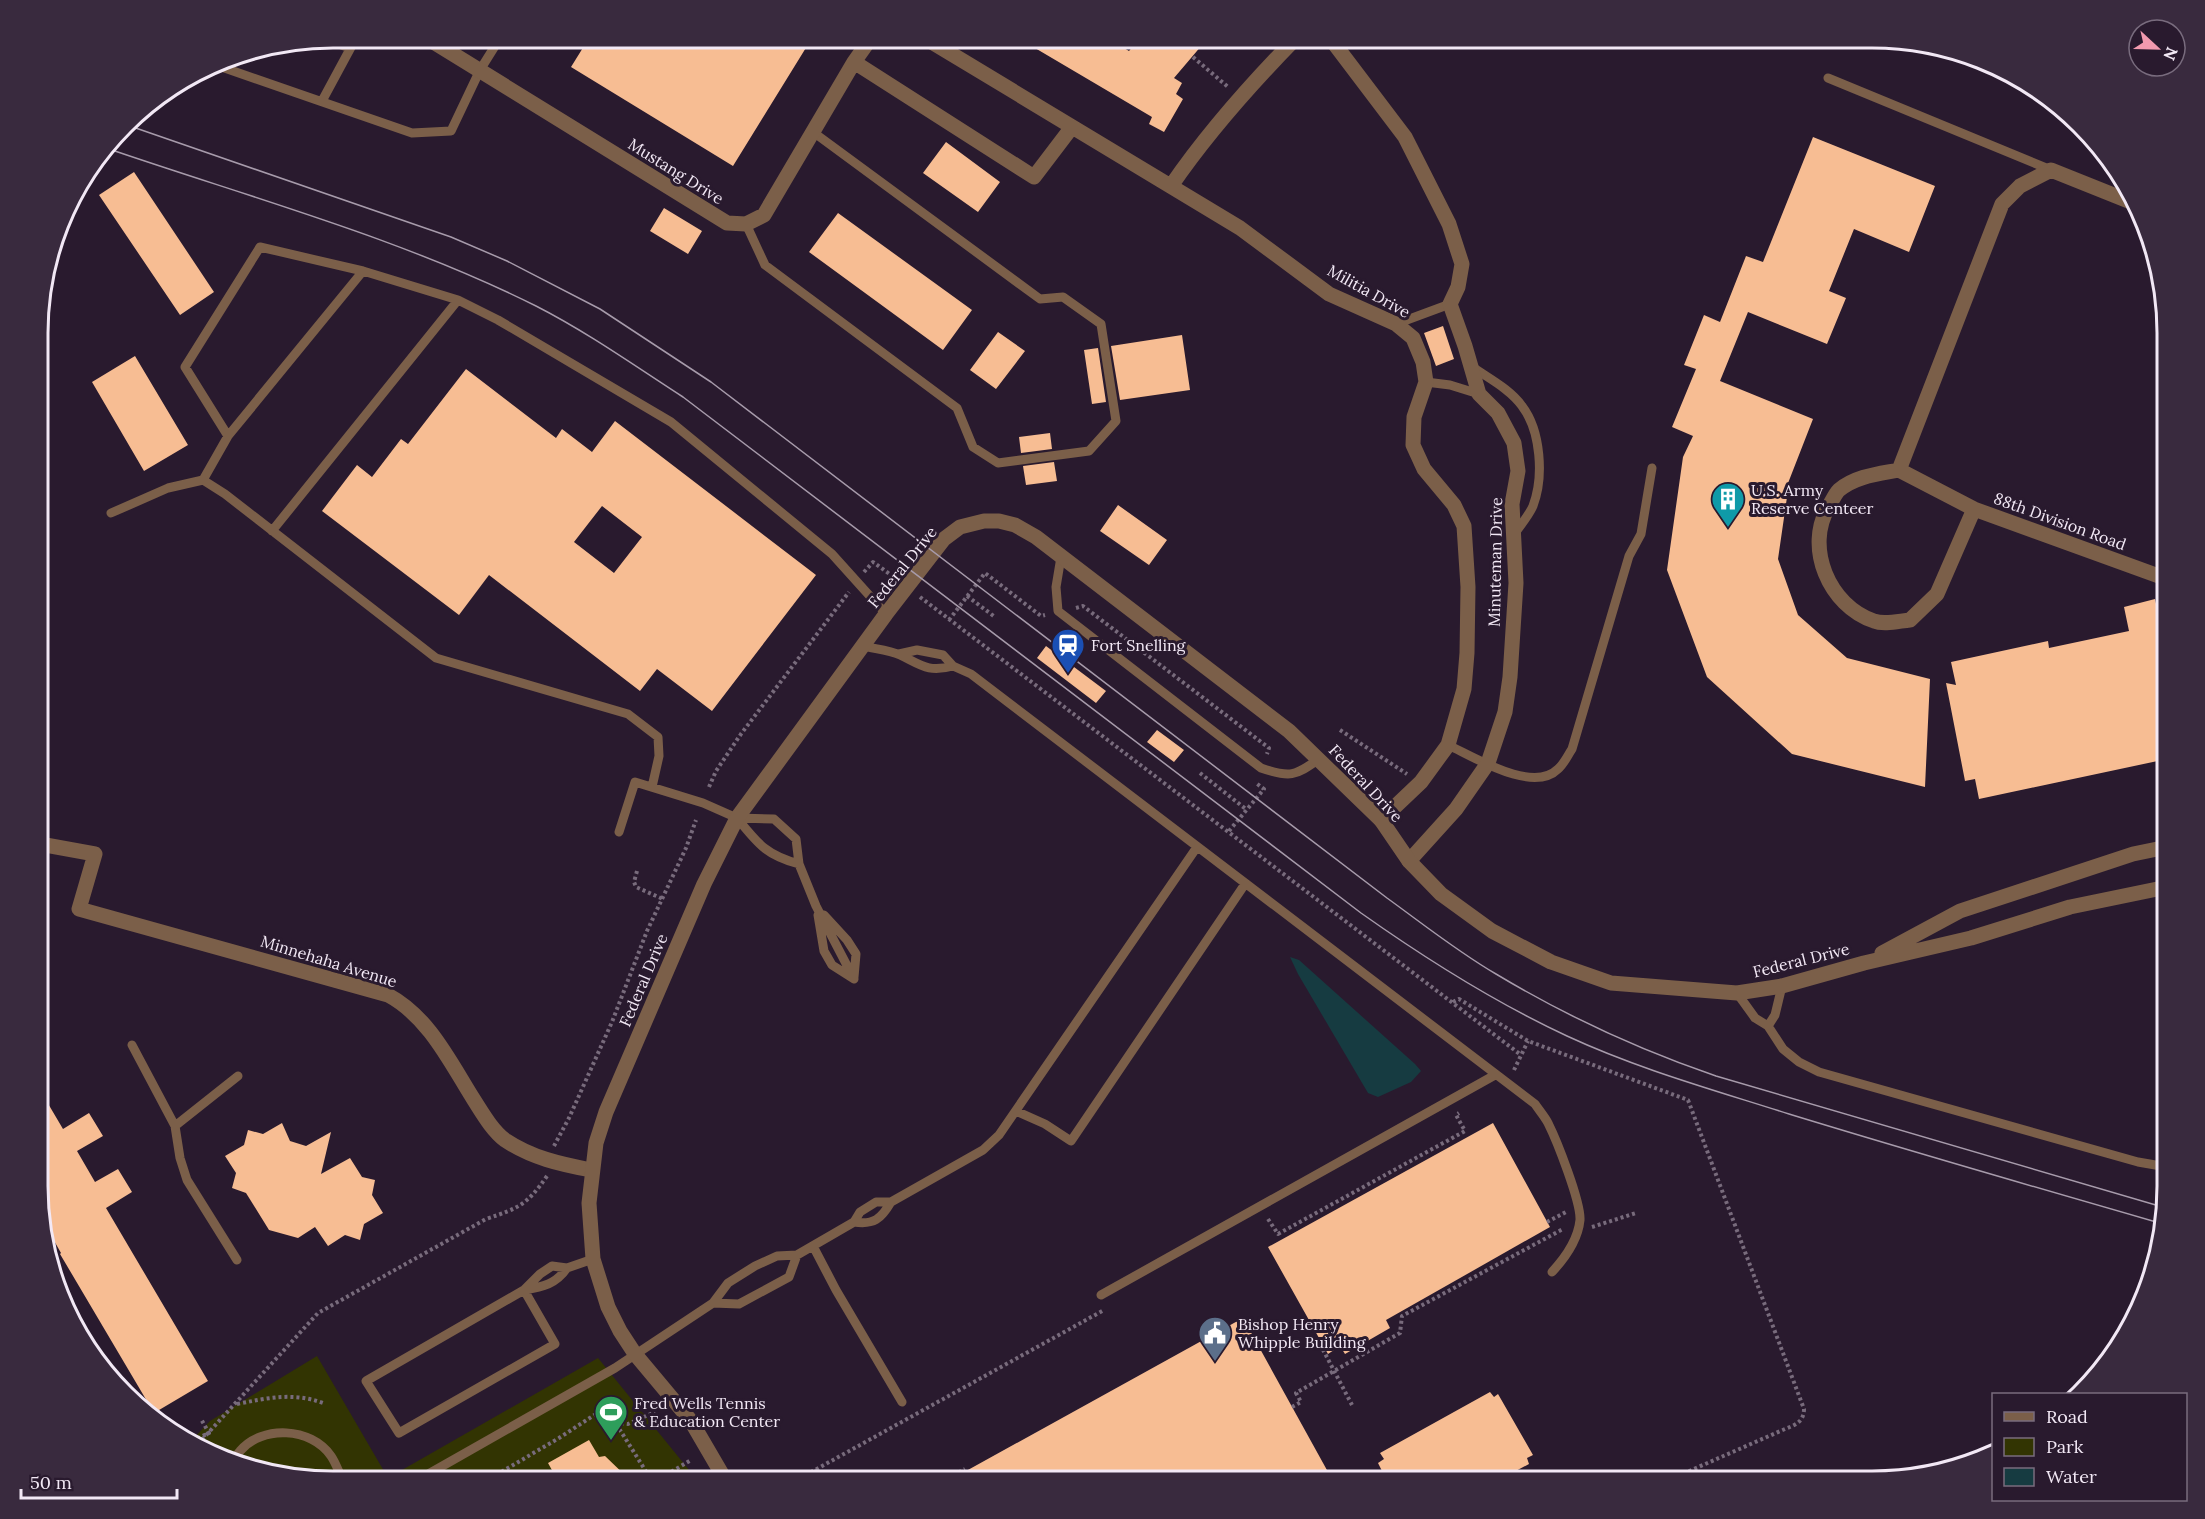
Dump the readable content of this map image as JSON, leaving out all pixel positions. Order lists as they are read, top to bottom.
{
  "streets": {
    "street": [
      "Mustang Drive",
      "Militia Drive",
      "88th Division Road",
      "Minuteman Drive",
      "Federal Drive",
      "Minnehaha Avenue"
    ]
  },
  "crossings": [
    ["Minuteman Drive", "Federal Drive"],
    ["Federal Drive", "Minnehaha Avenue"]
  ],
  "places": {
    "building": ["U.S. Army Reserve Centeer"],
    "station": ["Fort Snelling"],
    "public building": ["Bishop Henry Whipple Building"],
    "sports": ["Fred Wells Tennis & Education Center"]
  },
  "legend": ["Road", "Park", "Water"],
  "scale_bar": "50 m",
  "north": "right"
}
